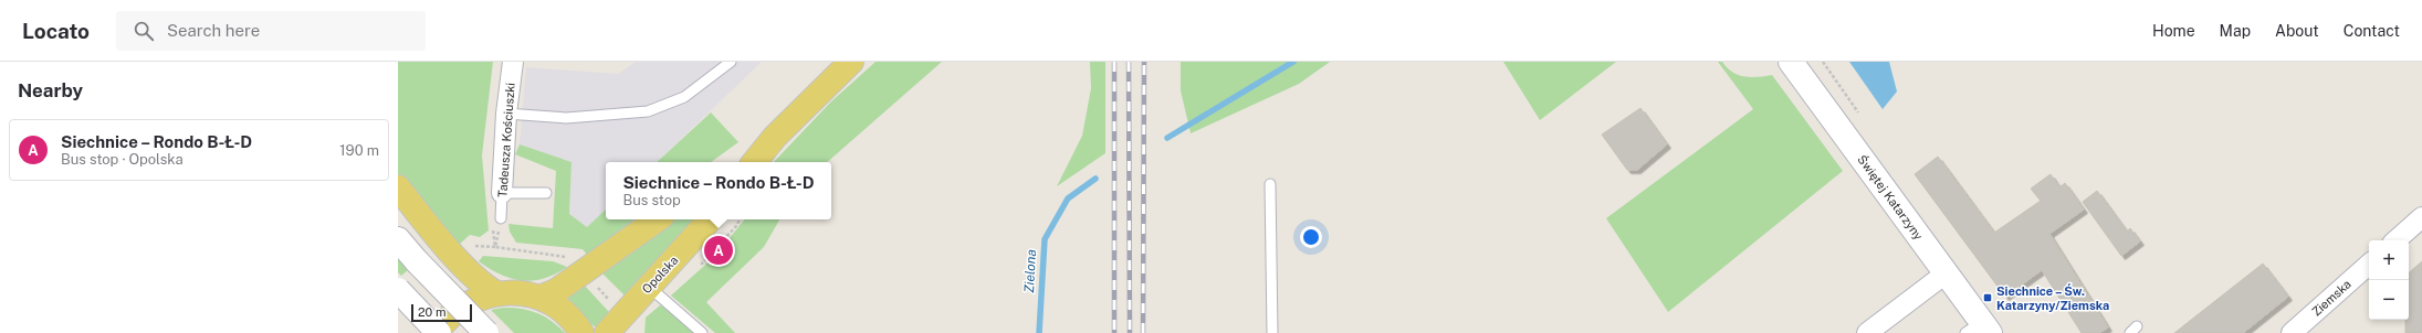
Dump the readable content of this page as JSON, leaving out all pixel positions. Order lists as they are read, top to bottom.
{
  "streets": {
    "main road": ["Opolska"],
    "street": ["Tadeusza Kościuszki", "Świętej Katarzyny", "Ziemska"]
  },
  "water": ["Zielona"],
  "places": {
    "transit": ["Siechnice – Św. Katarzyny/Ziemska"]
  },
  "scale_bar": "20 m",
  "page": {
    "header": "Locato",
    "search": "Search here",
    "nav": [
      "Home",
      "Map",
      "About",
      "Contact"
    ],
    "heading": "Nearby",
    "list": [
      {
        "mark": "A",
        "name": "Siechnice – Rondo B-Ł-D",
        "note": "Bus stop · Opolska",
        "value": "190 m"
      }
    ],
    "popup": ["Siechnice – Rondo B-Ł-D", "Bus stop"],
    "pins": "A",
    "map_buttons": ["+", "−"],
    "scale": "20 m"
  }
}
